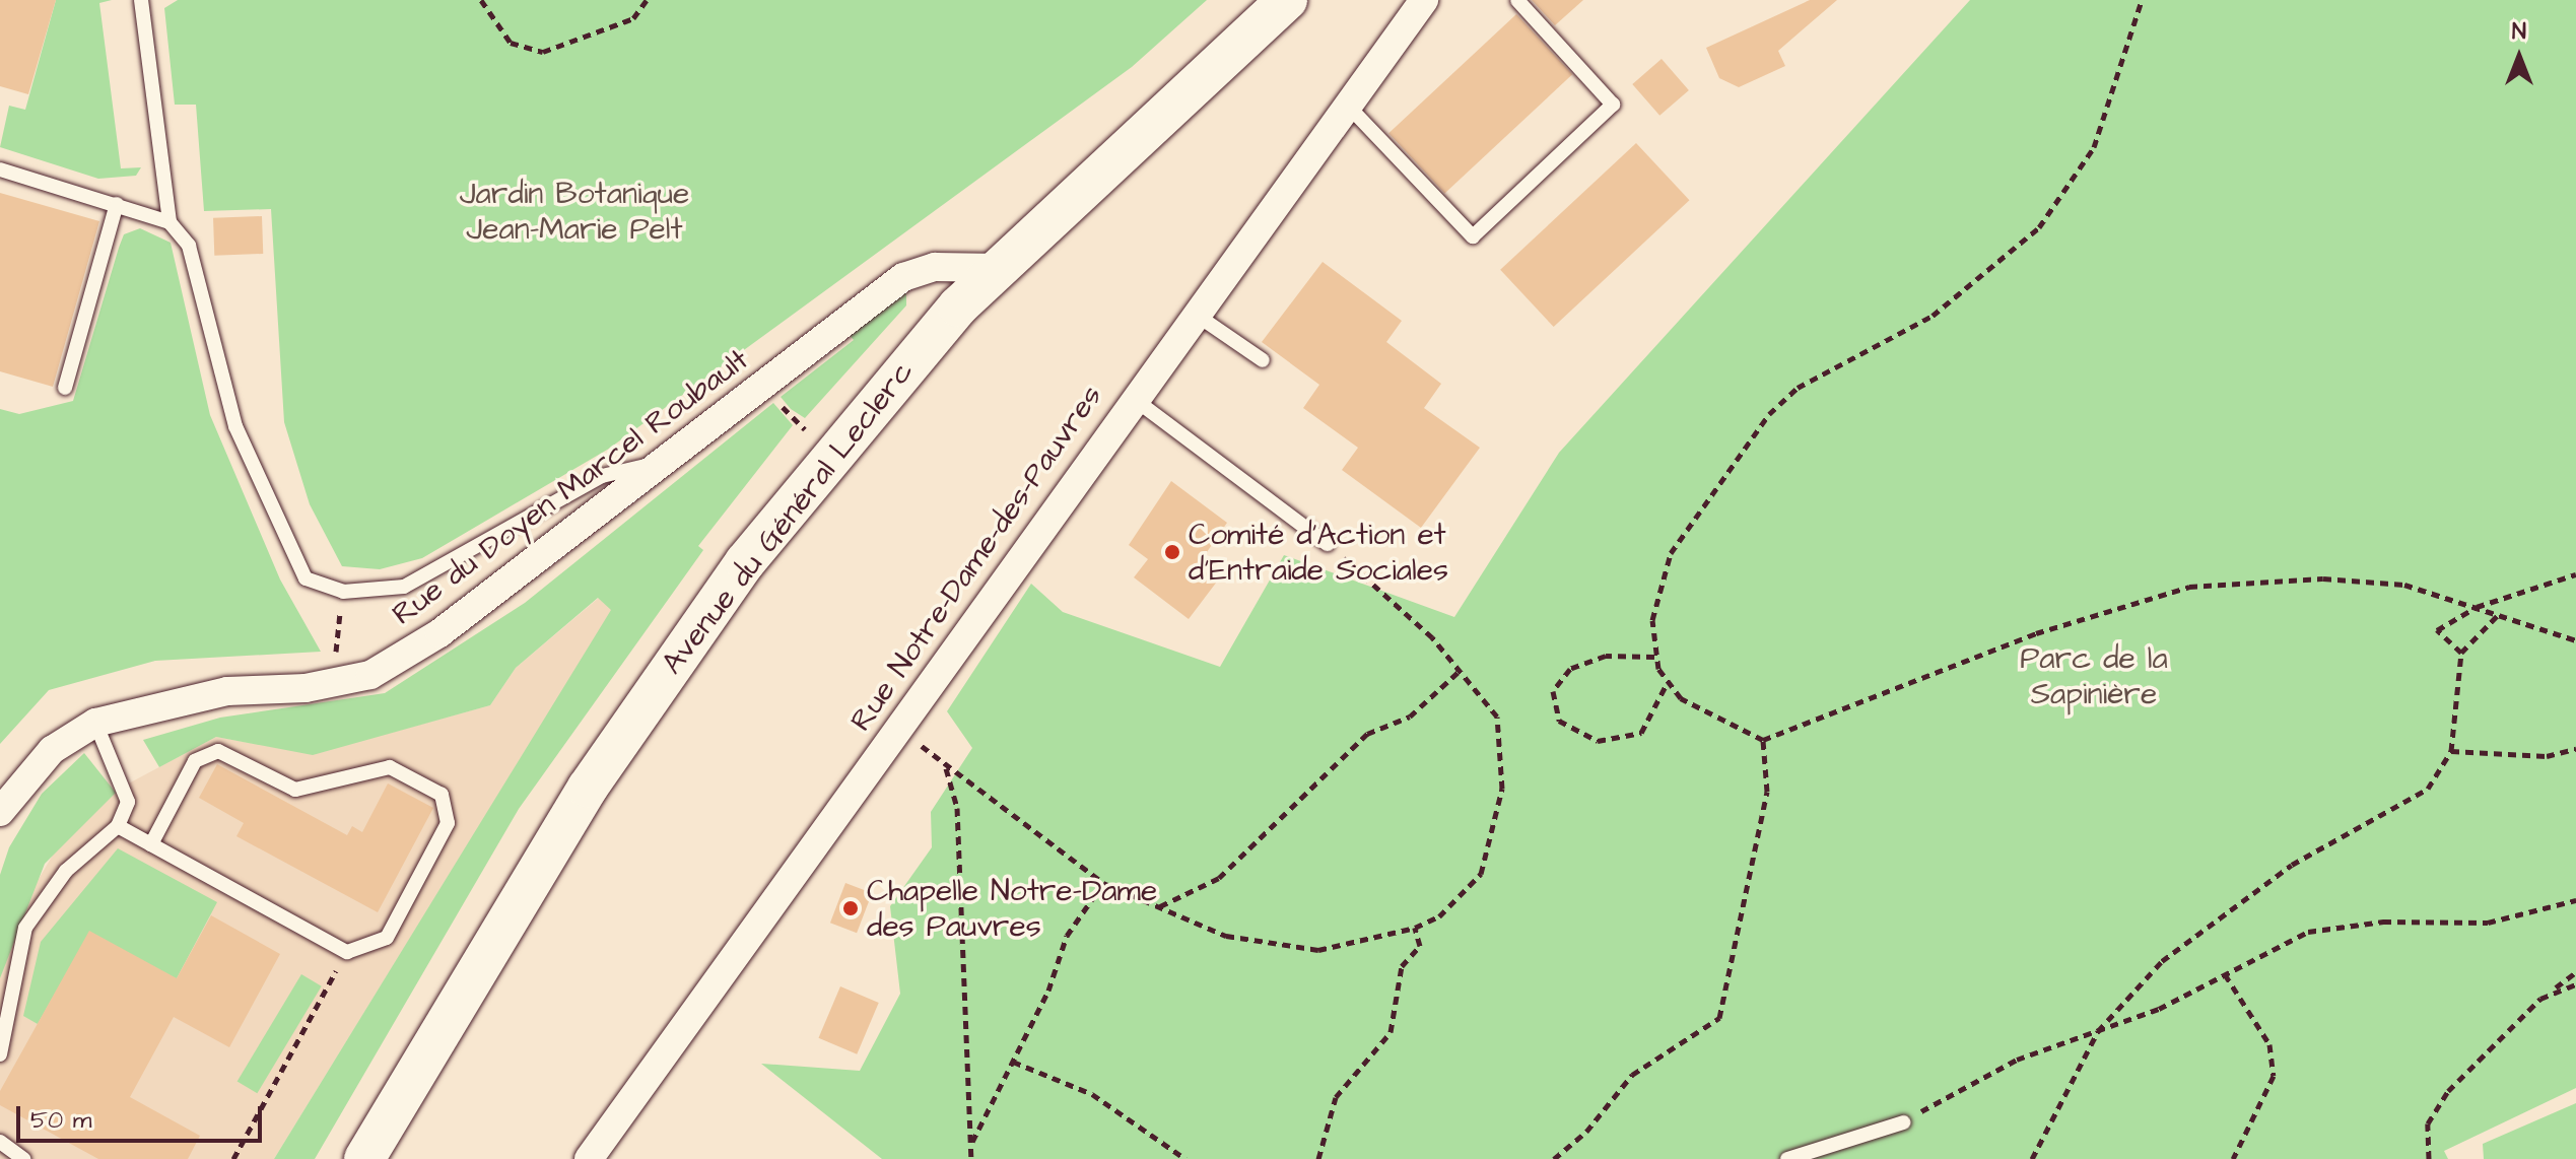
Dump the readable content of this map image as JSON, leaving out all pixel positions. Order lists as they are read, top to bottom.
{
  "streets": {
    "main road": ["Avenue du Général Leclerc"],
    "street": ["Rue du Doyen Marcel Roubault", "Rue Notre-Dame-des-Pauvres"]
  },
  "crossings": [
    ["Rue du Doyen Marcel Roubault", "Avenue du Général Leclerc"]
  ],
  "parks": ["Jardin Botanique Jean-Marie Pelt", "Parc de la Sapinière"],
  "places": ["Comité d’Action et d’Entraide Sociales", "Chapelle Notre-Dame des Pauvres"],
  "scale_bar": "50 m",
  "north": "top"
}
